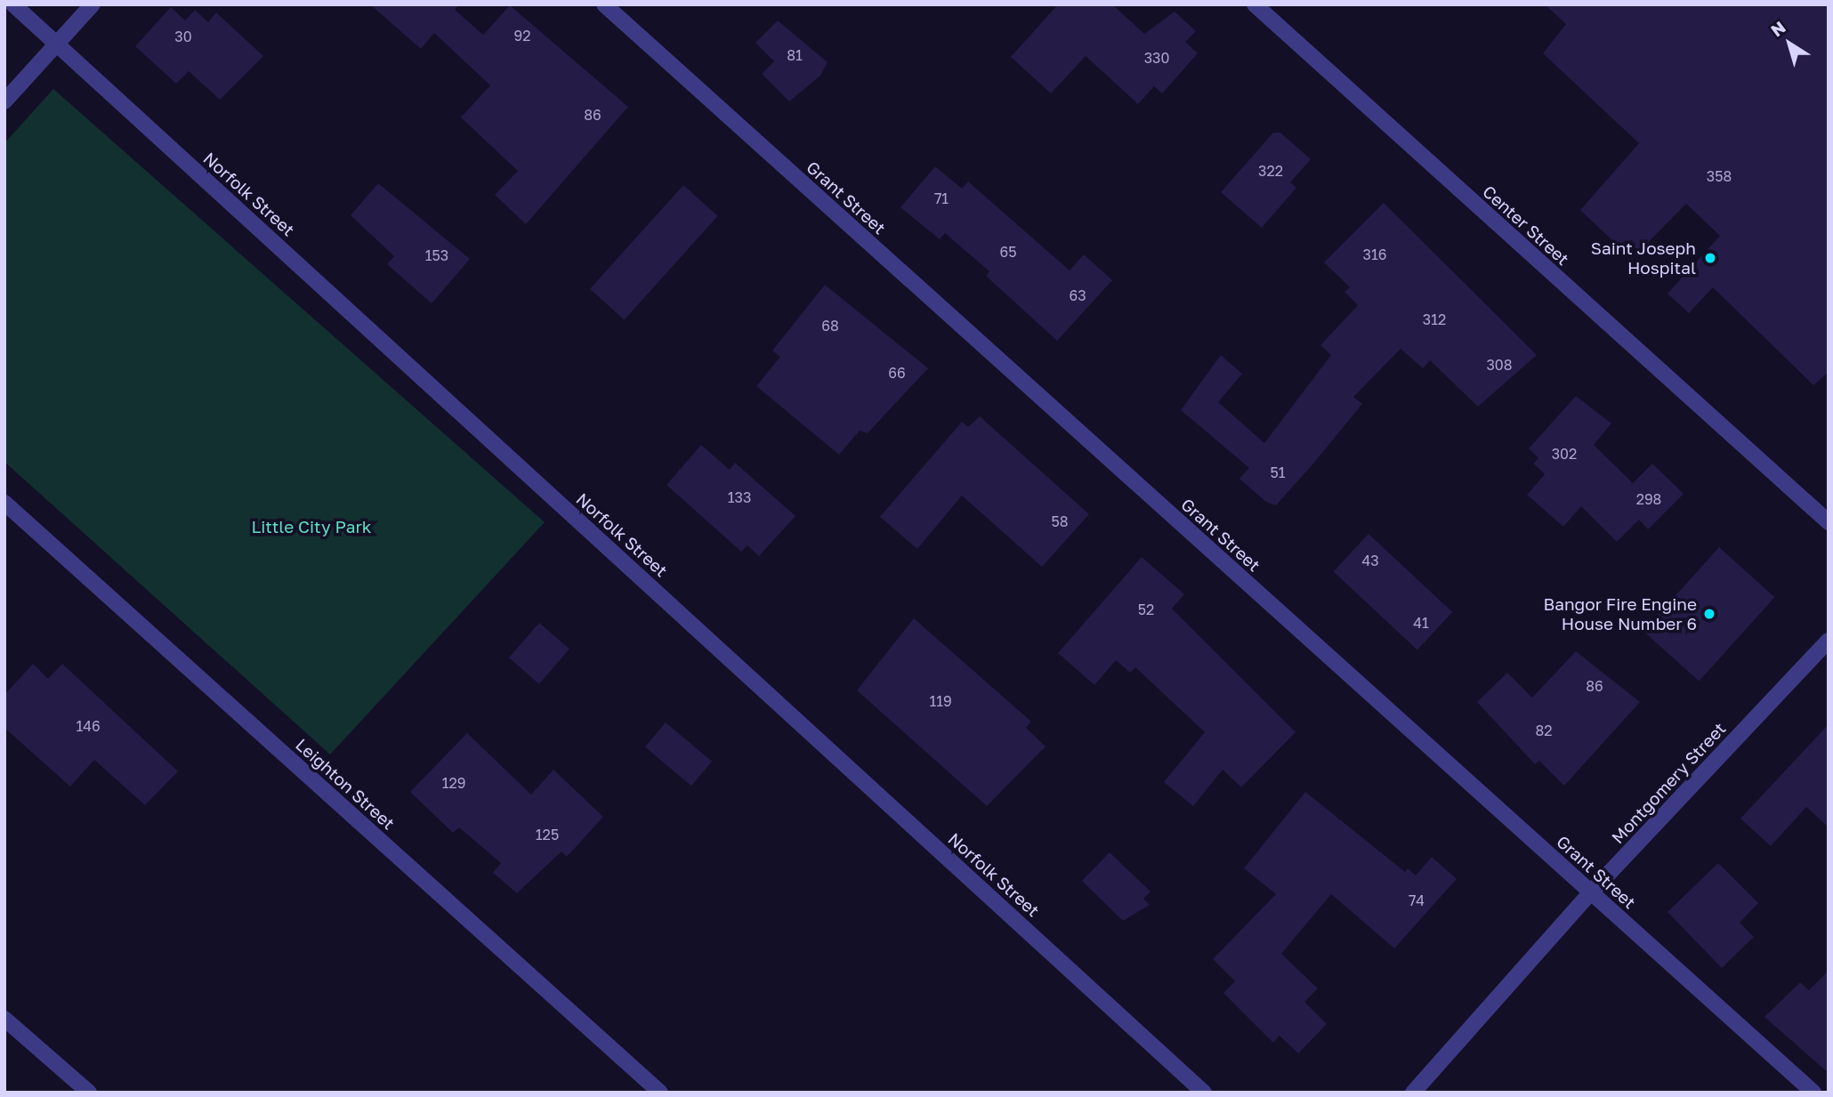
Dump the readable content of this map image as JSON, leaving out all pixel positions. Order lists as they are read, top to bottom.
{
  "streets": {
    "street": [
      "Norfolk Street",
      "Grant Street",
      "Center Street",
      "Montgomery Street",
      "Leighton Street"
    ]
  },
  "crossings": [
    ["Grant Street", "Montgomery Street"]
  ],
  "parks": ["Little City Park"],
  "places": ["Saint Joseph Hospital", "Bangor Fire Engine House Number 6"],
  "house_numbers": [
    "92",
    "30",
    "81",
    "330",
    "86",
    "322",
    "358",
    "71",
    "65",
    "316",
    "153",
    "63",
    "312",
    "68",
    "308",
    "66",
    "302",
    "51",
    "133",
    "298",
    "58",
    "43",
    "52",
    "41",
    "86",
    "119",
    "146",
    "82",
    "129",
    "125",
    "74"
  ],
  "north": "top left"
}
